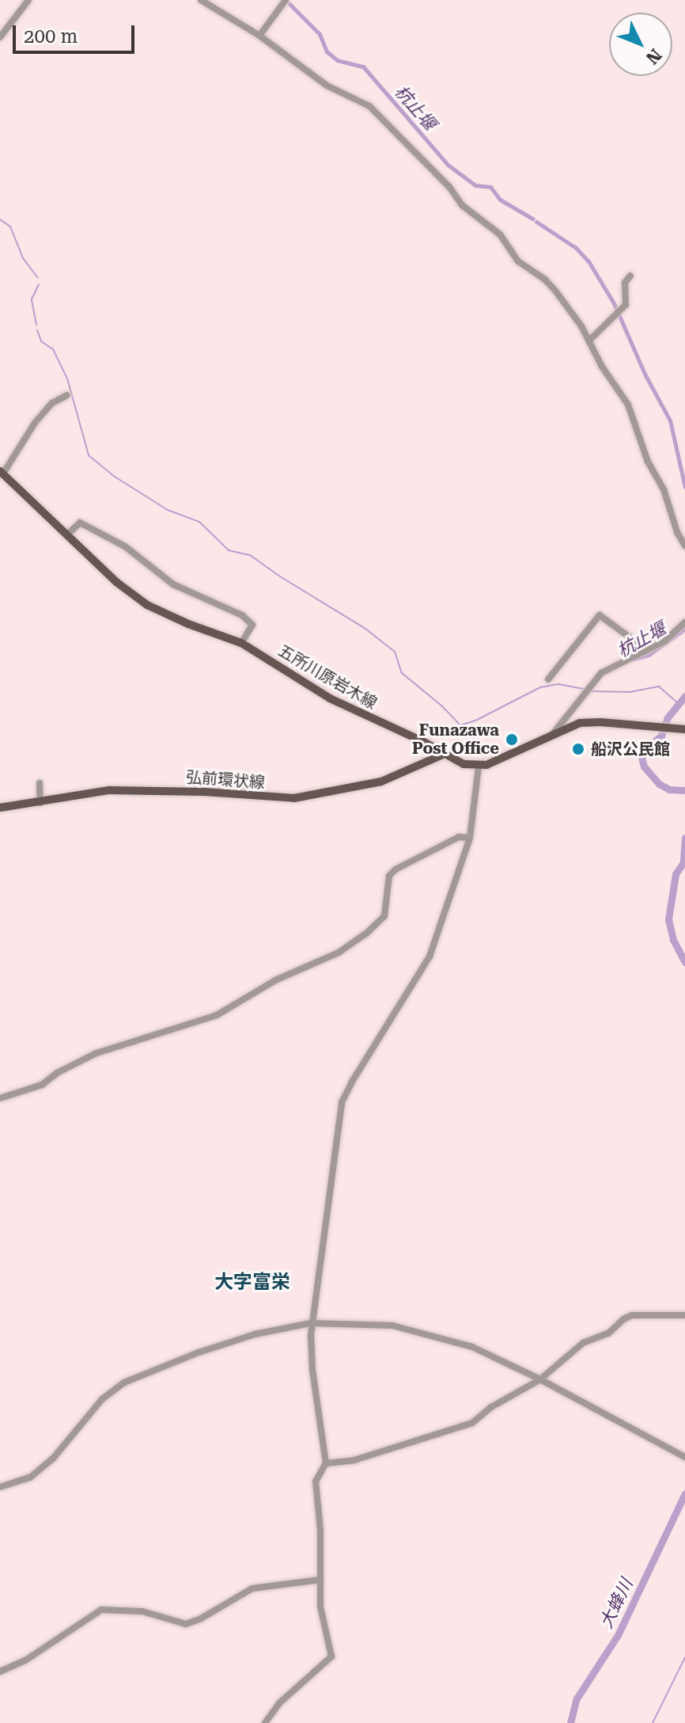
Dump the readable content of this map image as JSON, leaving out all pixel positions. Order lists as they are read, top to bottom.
{
  "streets": {
    "main road": ["五所川原岩木線", "弘前環状線"]
  },
  "crossings": [
    ["五所川原岩木線", "弘前環状線"]
  ],
  "districts": ["大字富栄"],
  "water": ["杭止堰", "大蜂川"],
  "places": ["Funazawa Post Office", "船沢公民館"],
  "scale_bar": "200 m",
  "north": "bottom right"
}
